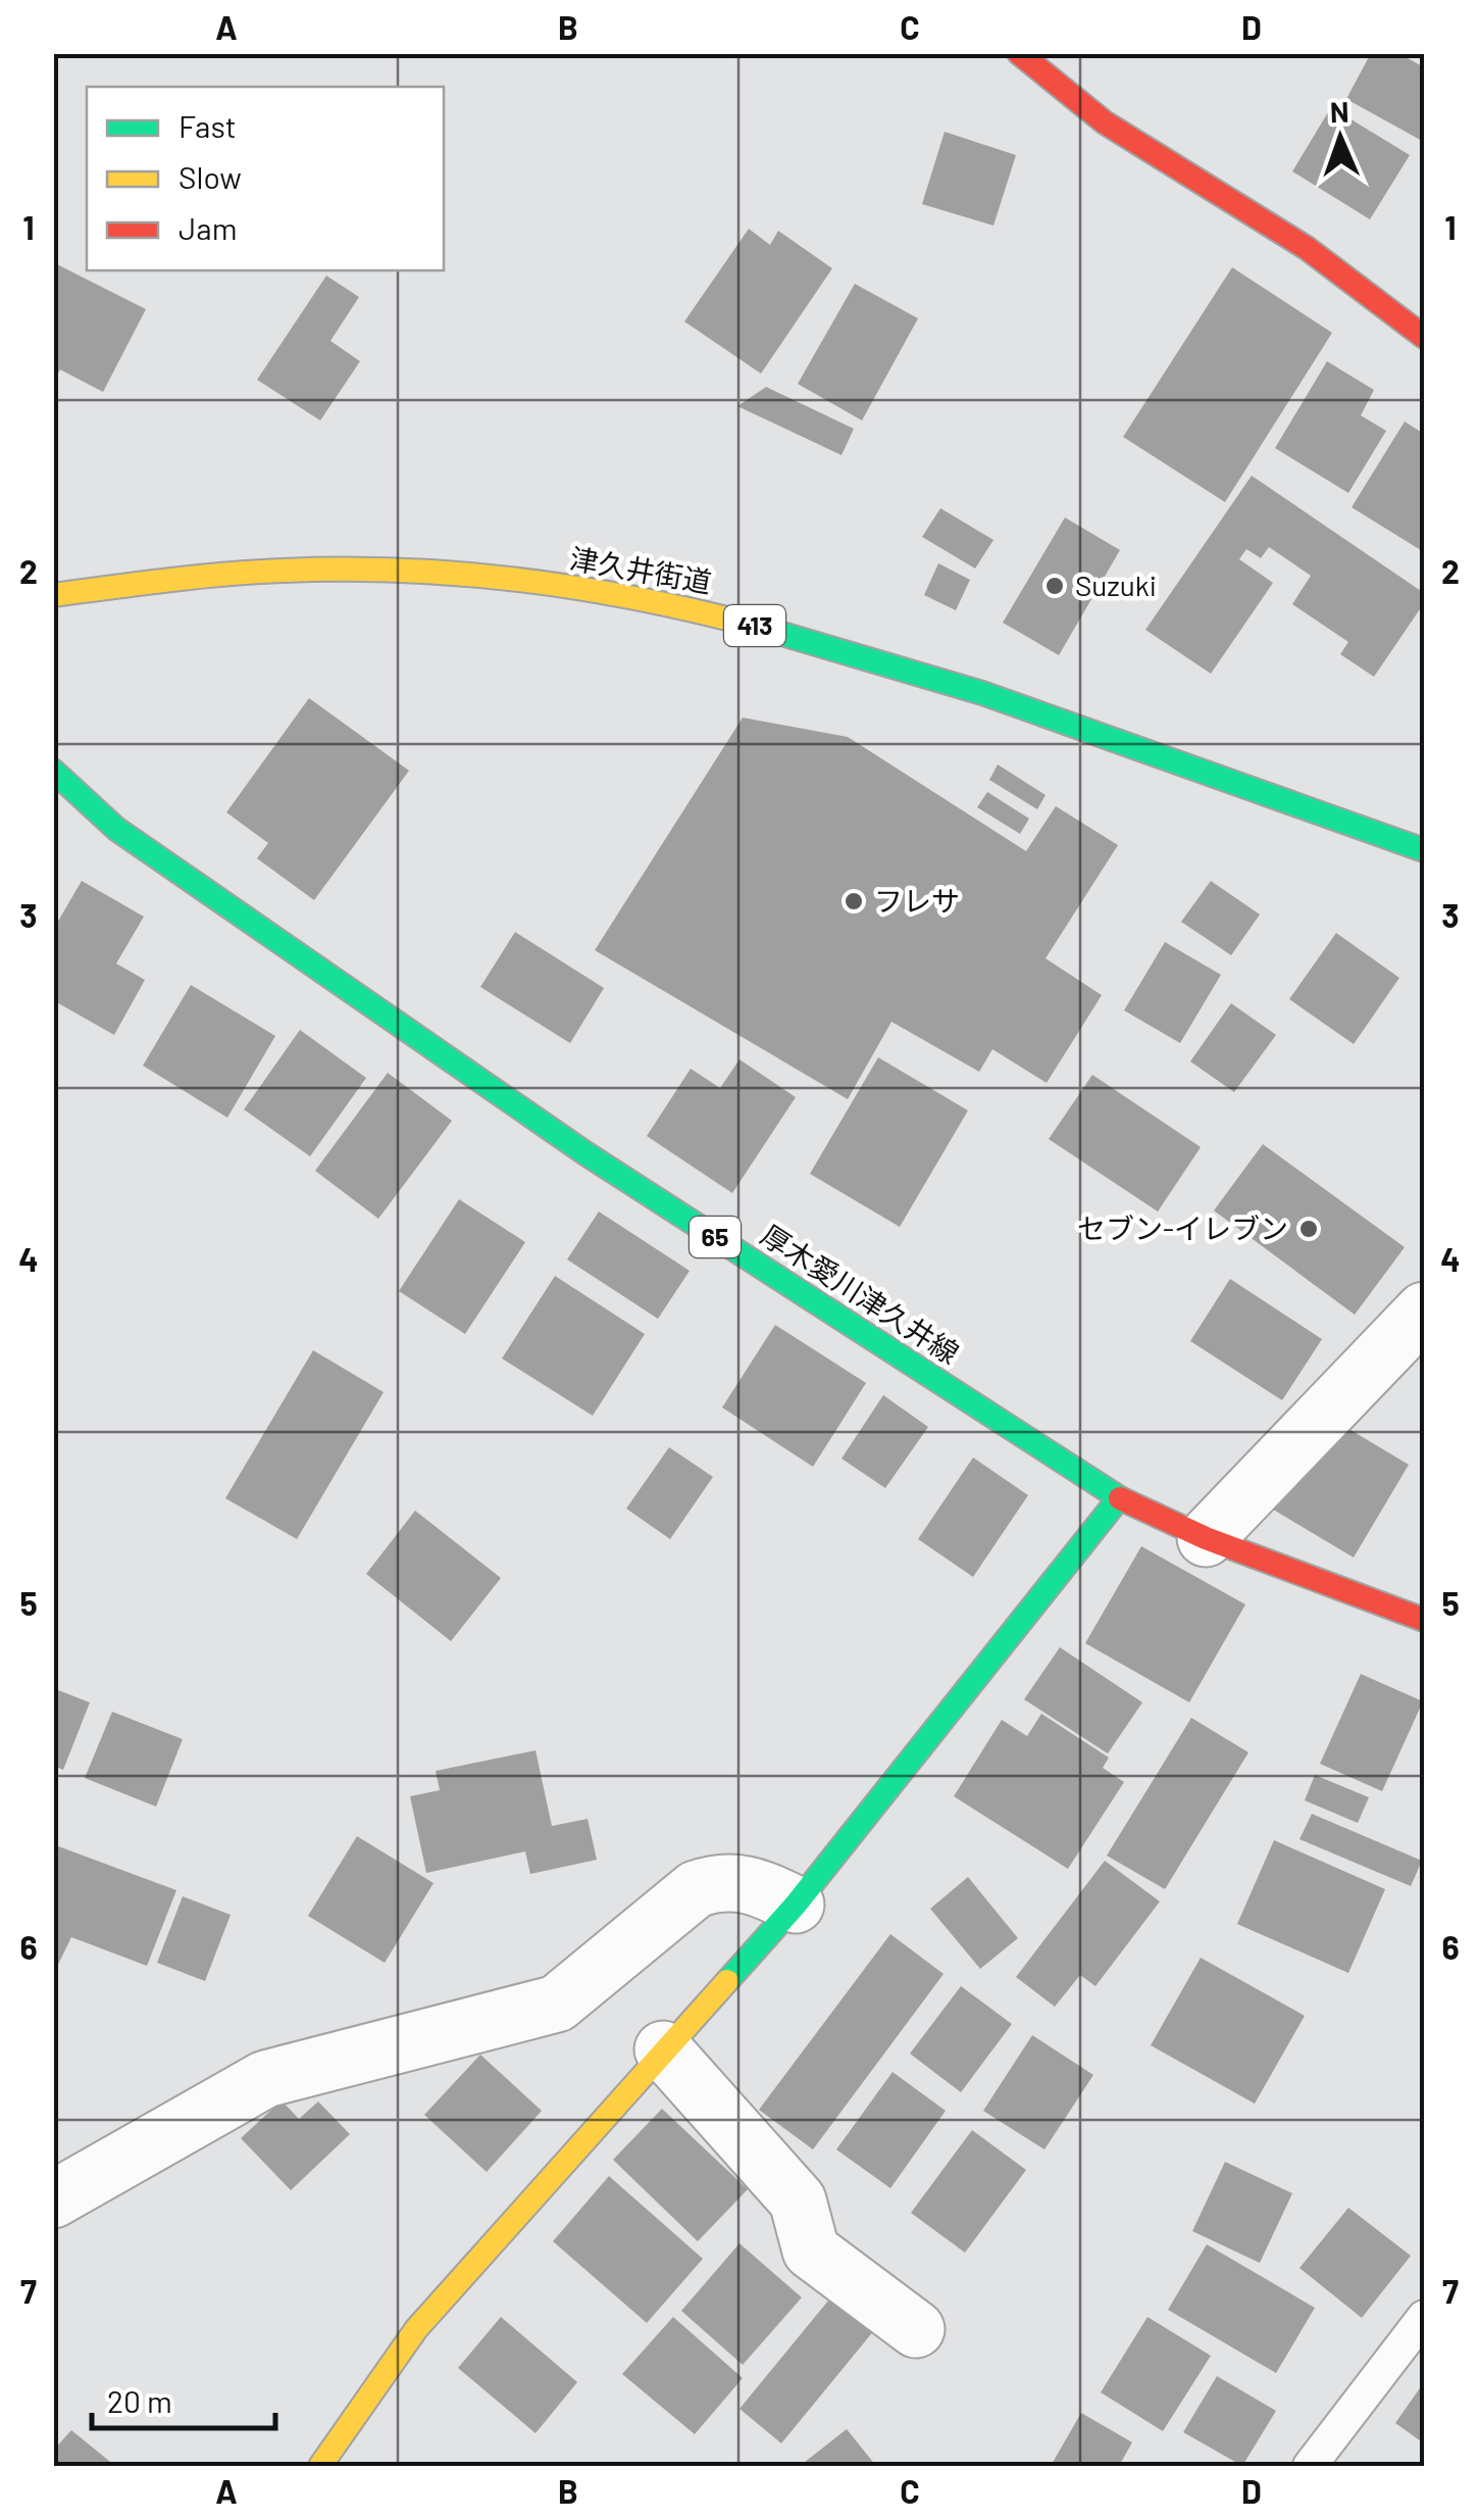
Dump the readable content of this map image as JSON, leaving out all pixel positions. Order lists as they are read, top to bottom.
{
  "streets": {
    "main road": [
      "津久井街道",
      "413",
      "65",
      "厚木愛川津久井線"
    ]
  },
  "places": ["Suzuki", "フレサ", "セブン-イレブン"],
  "legend": ["Fast", "Slow", "Jam"],
  "scale_bar": "20 m",
  "north": "top",
  "grid": {
    "columns": [
      "A",
      "B",
      "C",
      "D"
    ],
    "rows": [
      "1",
      "2",
      "3",
      "4",
      "5",
      "6",
      "7"
    ]
  }
}
